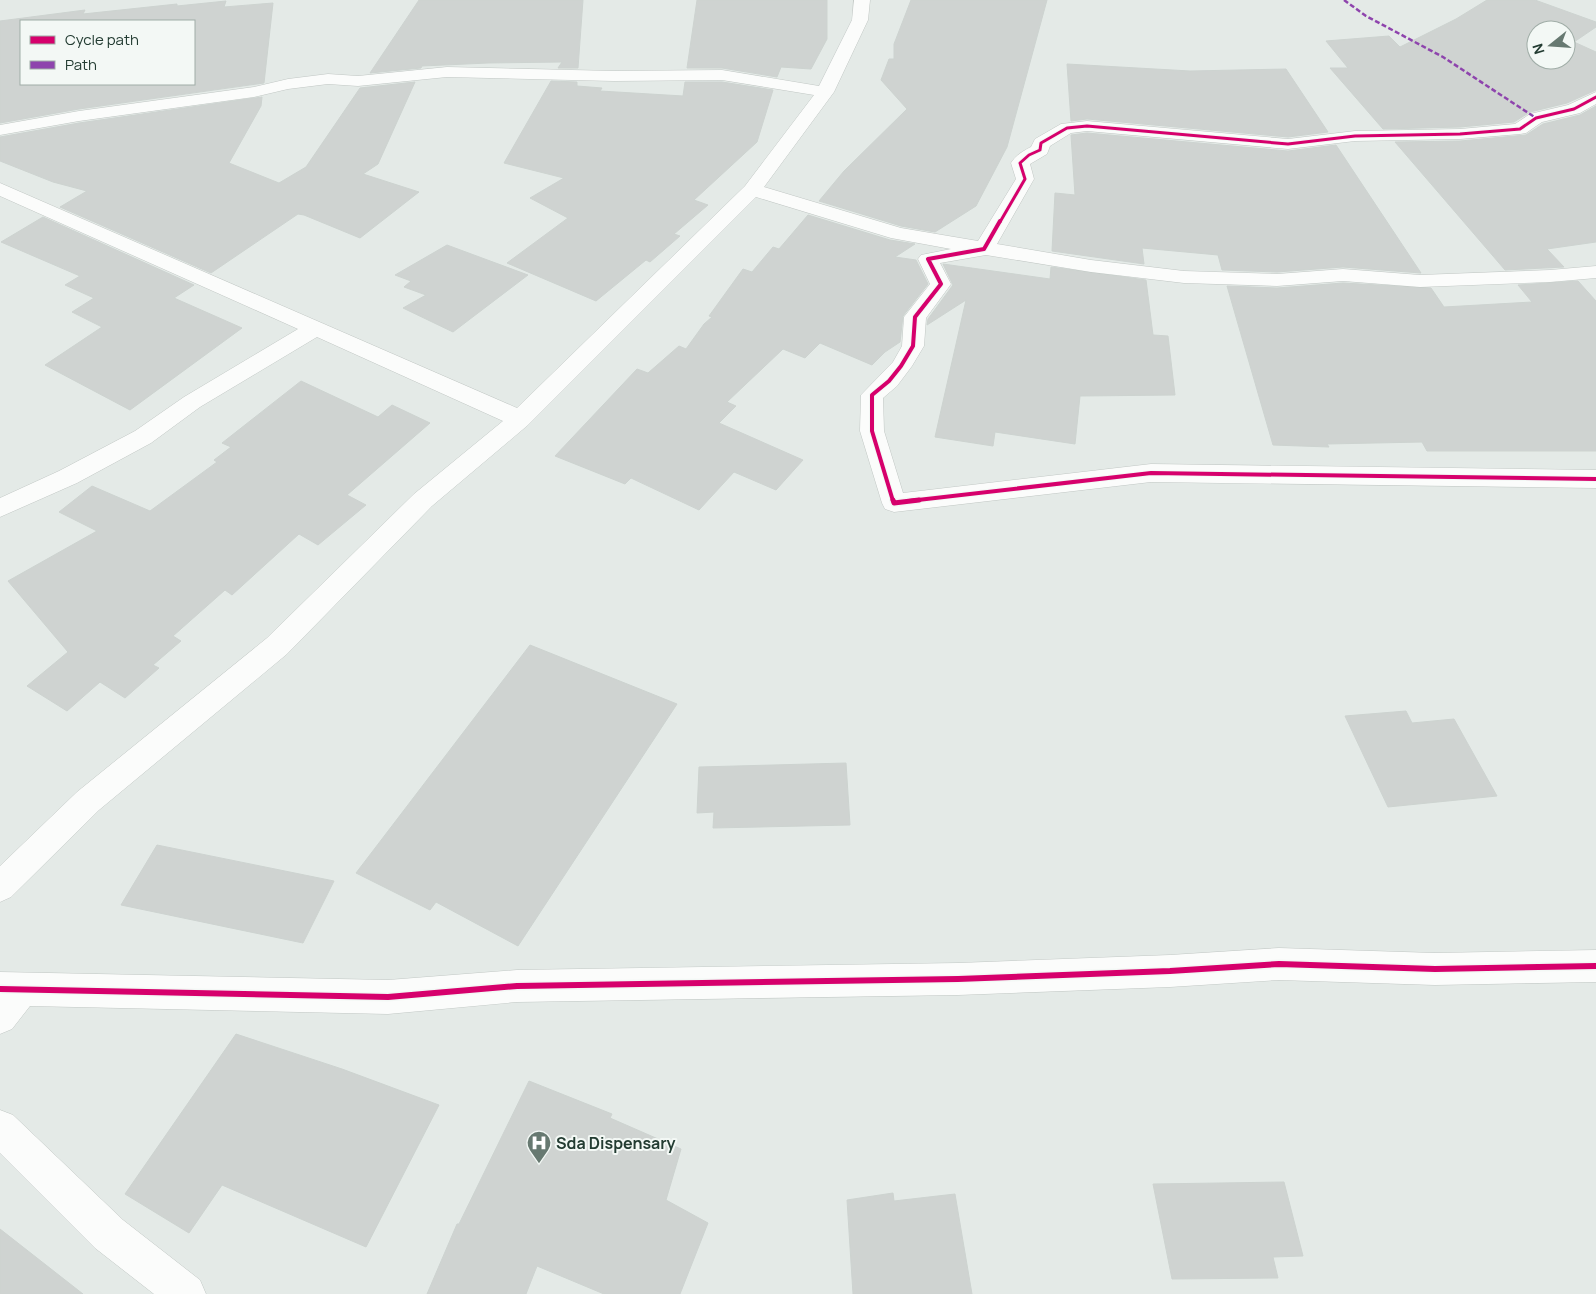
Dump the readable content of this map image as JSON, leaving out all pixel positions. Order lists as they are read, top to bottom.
{
  "places": {
    "hospital": ["Sda Dispensary"]
  },
  "legend": ["Cycle path", "Path"],
  "north": "left"
}
